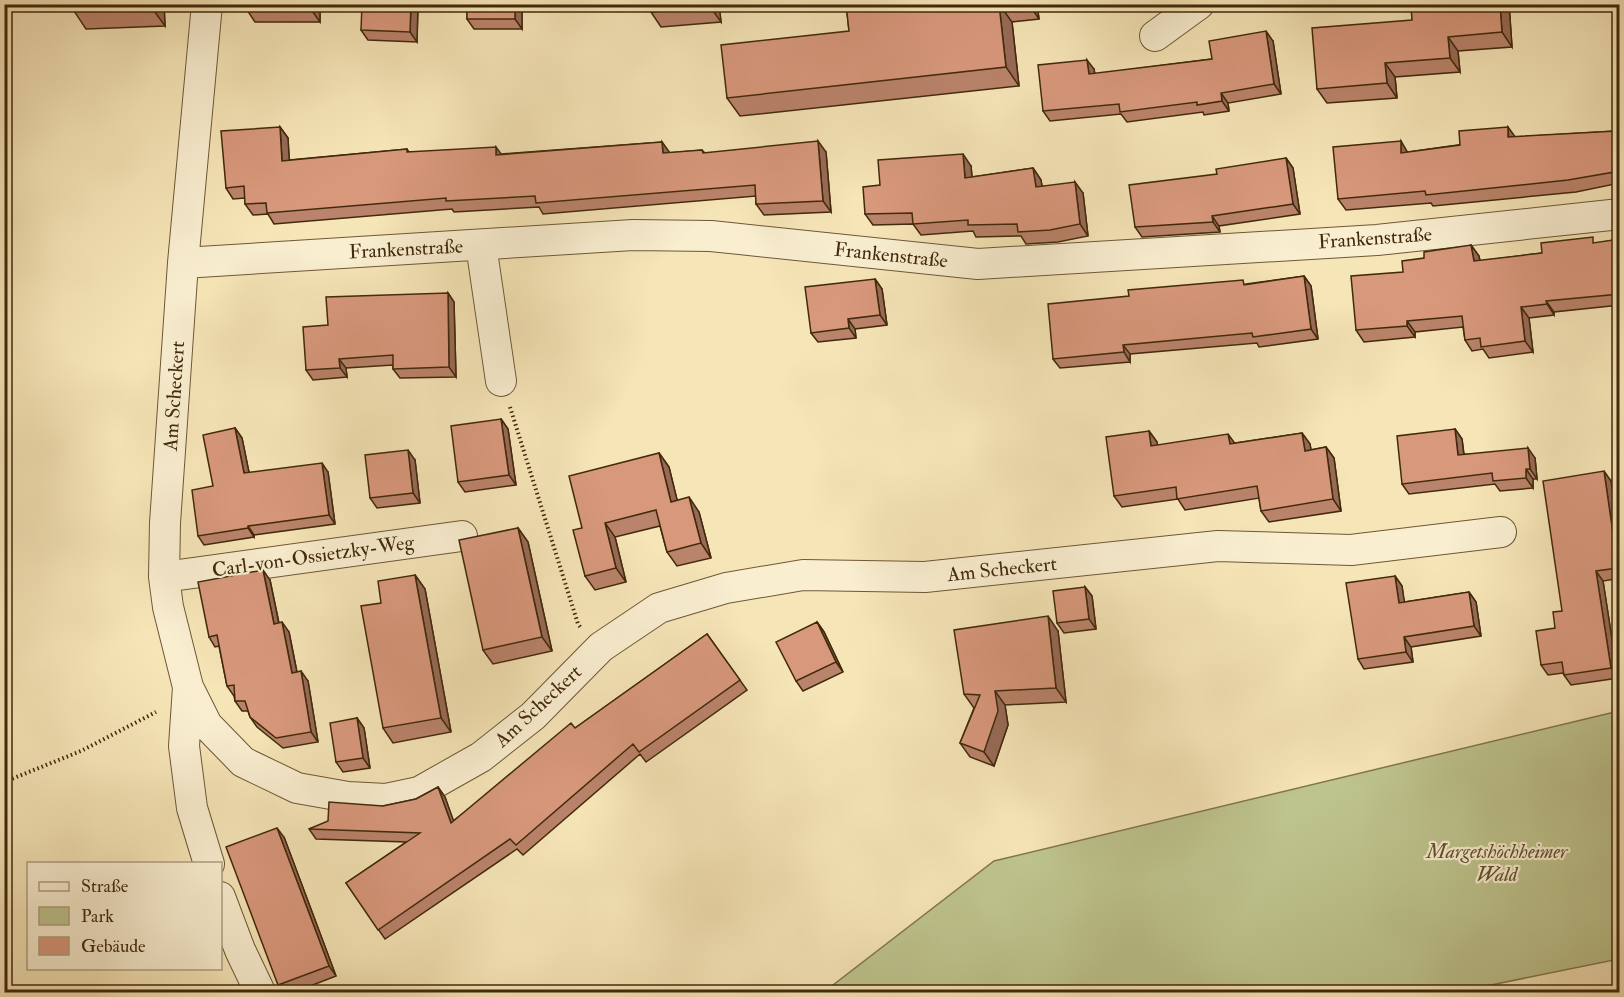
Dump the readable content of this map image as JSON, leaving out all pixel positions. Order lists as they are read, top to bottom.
{
  "streets": {
    "street": ["Frankenstraße", "Am Scheckert", "Carl-von-Ossietzky-Weg"]
  },
  "crossings": [
    ["Frankenstraße", "Am Scheckert"],
    ["Am Scheckert", "Carl-von-Ossietzky-Weg"]
  ],
  "parks": ["Margetshöchheimer Wald"],
  "legend": ["Straße", "Park", "Gebäude"]
}
